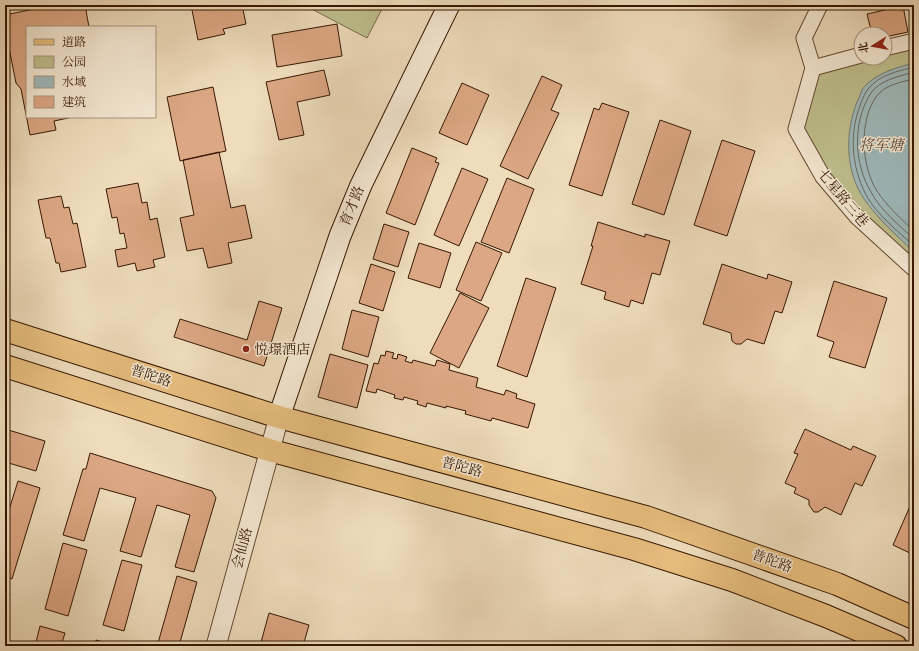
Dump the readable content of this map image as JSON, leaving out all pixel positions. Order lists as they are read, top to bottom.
{
  "streets": {
    "main road": ["育才路", "普陀路"],
    "street": ["七星路三巷", "会仙路"]
  },
  "crossings": [
    ["育才路", "普陀路"],
    ["育才路", "会仙路"],
    ["普陀路", "会仙路"]
  ],
  "water": ["将军塘"],
  "places": ["悦璟酒店"],
  "legend": [
    "道路",
    "公园",
    "水域",
    "建筑"
  ],
  "north": "left"
}
